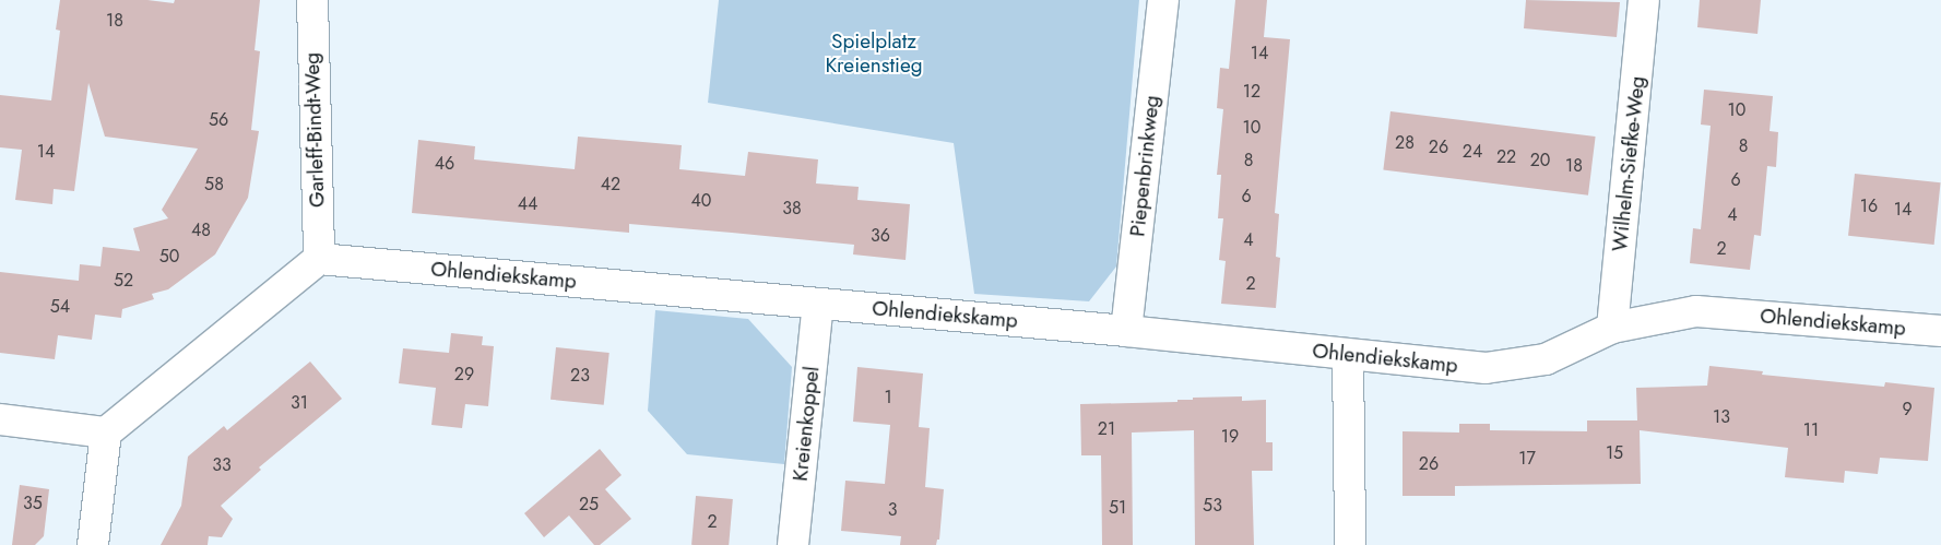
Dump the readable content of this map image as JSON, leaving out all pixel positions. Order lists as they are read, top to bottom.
{
  "streets": {
    "street": [
      "Garleff-Bindt-Weg",
      "Wilhelm-Siefke-Weg",
      "Piepenbrinkweg",
      "Ohlendiekskamp",
      "Kreienkoppel"
    ]
  },
  "crossings": [
    ["Garleff-Bindt-Weg", "Ohlendiekskamp"],
    ["Wilhelm-Siefke-Weg", "Ohlendiekskamp"],
    ["Piepenbrinkweg", "Ohlendiekskamp"],
    ["Ohlendiekskamp", "Kreienkoppel"]
  ],
  "parks": ["Spielplatz Kreienstieg"],
  "house_numbers": [
    "18",
    "14",
    "12",
    "10",
    "56",
    "10",
    "28",
    "8",
    "26",
    "14",
    "24",
    "22",
    "8",
    "20",
    "46",
    "18",
    "6",
    "58",
    "42",
    "6",
    "40",
    "44",
    "16",
    "38",
    "14",
    "4",
    "48",
    "36",
    "4",
    "2",
    "50",
    "52",
    "2",
    "54",
    "29",
    "23",
    "1",
    "31",
    "9",
    "13",
    "21",
    "11",
    "19",
    "15",
    "17",
    "26",
    "33",
    "35",
    "25",
    "53",
    "51",
    "3",
    "2"
  ]
}
